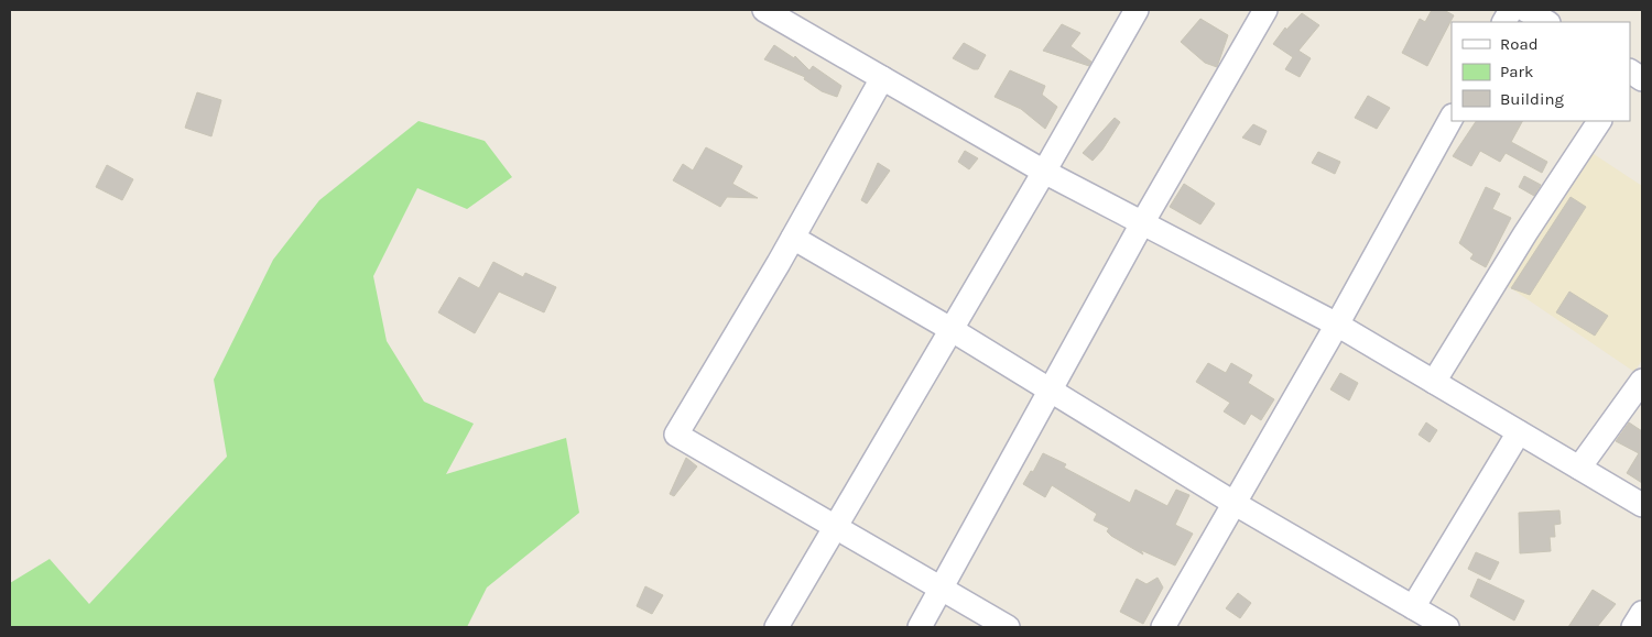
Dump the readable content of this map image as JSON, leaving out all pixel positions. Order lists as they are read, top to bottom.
{
  "legend": ["Road", "Park", "Building"]
}
